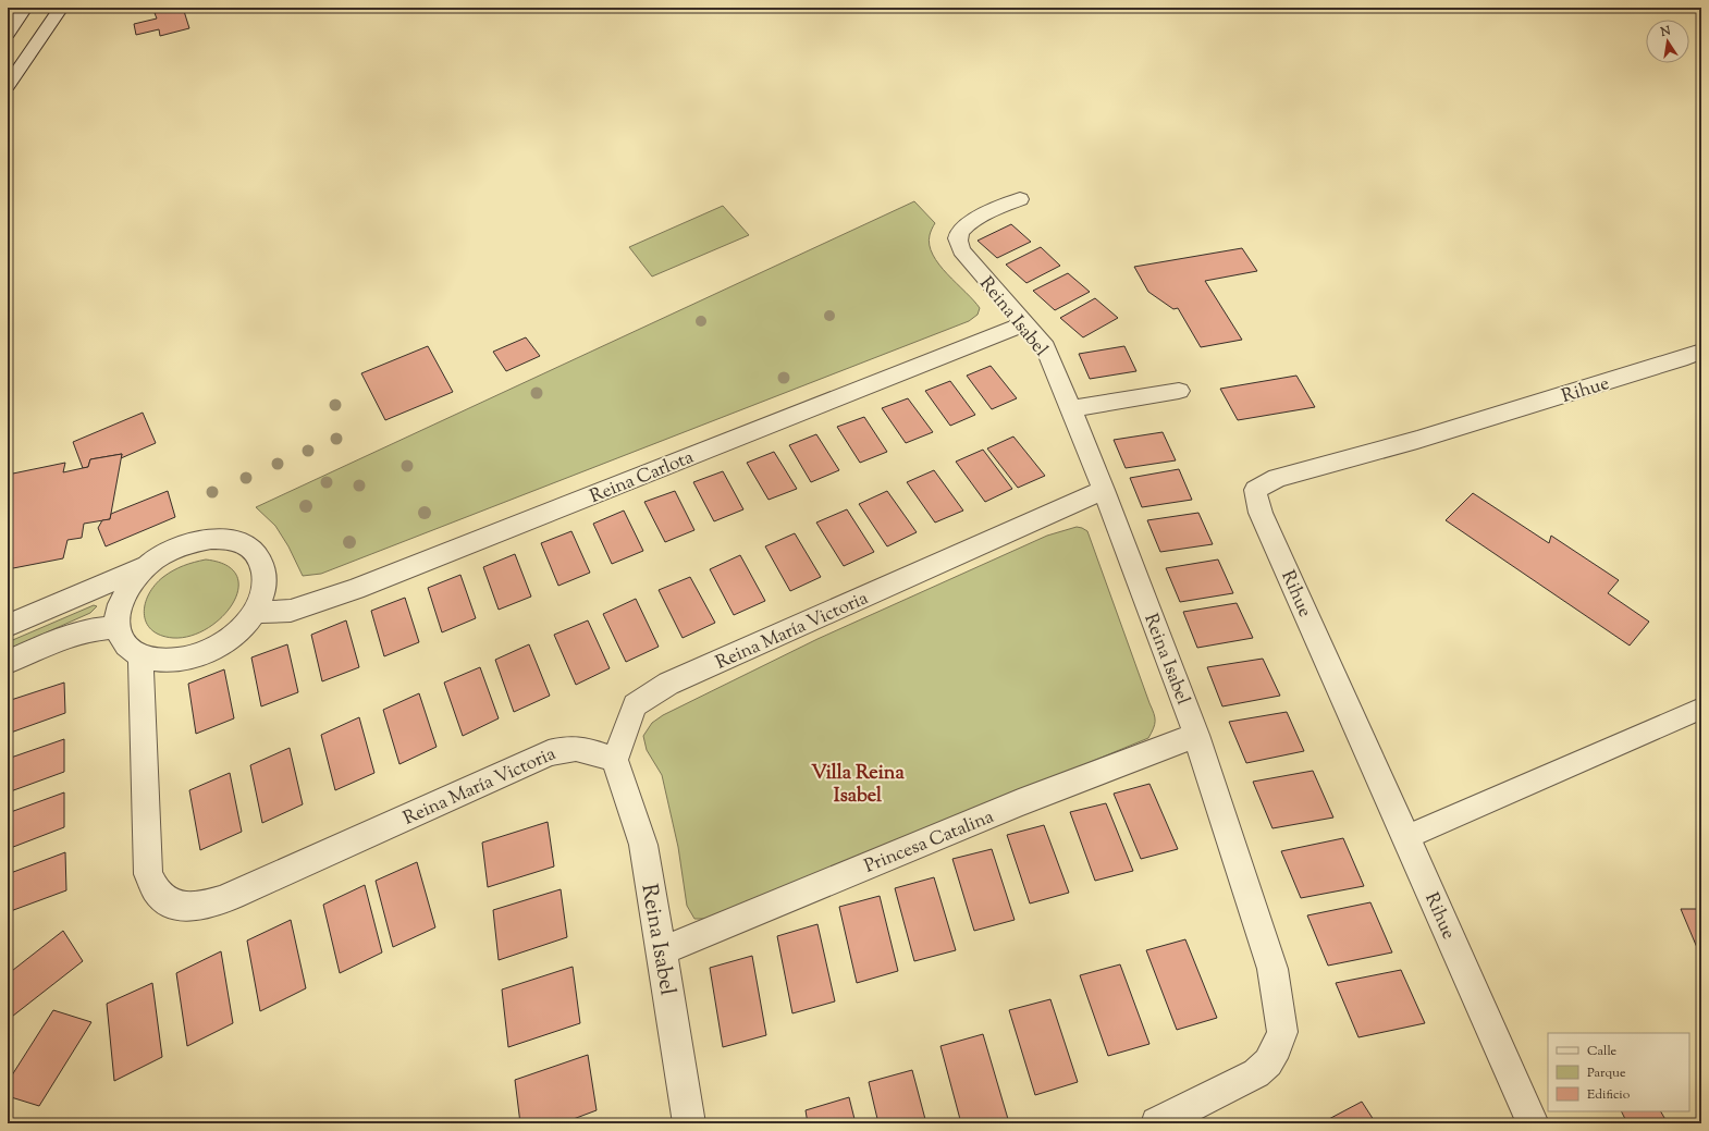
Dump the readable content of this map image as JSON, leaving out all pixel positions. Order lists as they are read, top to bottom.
{
  "streets": {
    "street": [
      "Reina Isabel",
      "Rihue",
      "Reina Carlota",
      "Reina María Victoria",
      "Princesa Catalina"
    ]
  },
  "crossings": [
    ["Reina Isabel", "Reina Carlota"],
    ["Reina Isabel", "Reina María Victoria"],
    ["Reina Isabel", "Princesa Catalina"],
    ["Reina Carlota", "Reina María Victoria"]
  ],
  "districts": ["Villa Reina Isabel"],
  "legend": ["Calle", "Parque", "Edificio"],
  "north": "top"
}
